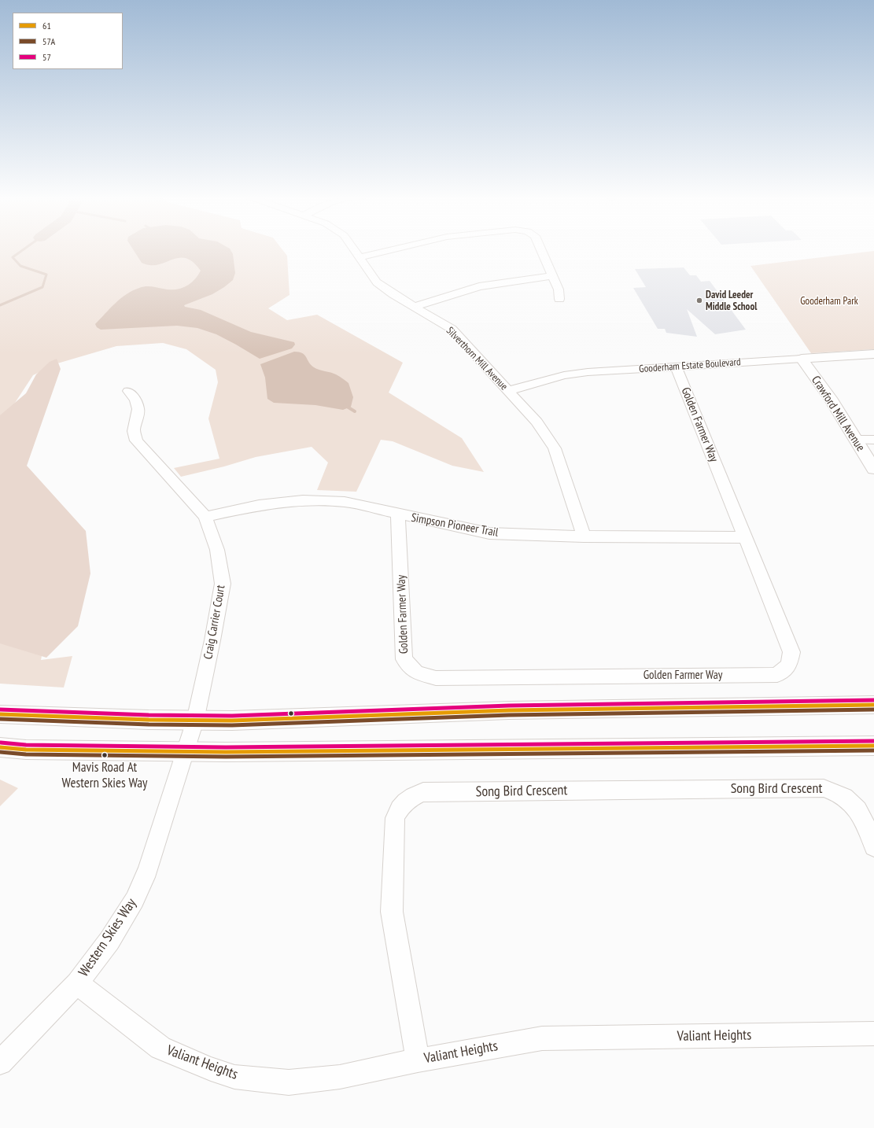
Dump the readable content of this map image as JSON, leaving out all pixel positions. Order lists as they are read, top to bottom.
{
  "streets": {
    "main road": ["Gooderham Estate Boulevard", "Crawford Mill Avenue"],
    "street": [
      "Silverthorn Mill Avenue",
      "Golden Farmer Way",
      "Simpson Pioneer Trail",
      "Craig Carrier Court",
      "Song Bird Crescent",
      "Western Skies Way",
      "Valiant Heights"
    ]
  },
  "crossings": [
    ["Silverthorn Mill Avenue", "Gooderham Estate Boulevard"],
    ["Silverthorn Mill Avenue", "Simpson Pioneer Trail"],
    ["Gooderham Estate Boulevard", "Crawford Mill Avenue"],
    ["Gooderham Estate Boulevard", "Golden Farmer Way"],
    ["Golden Farmer Way", "Simpson Pioneer Trail"],
    ["Simpson Pioneer Trail", "Craig Carrier Court"],
    ["Craig Carrier Court", "Western Skies Way"],
    ["Song Bird Crescent", "Valiant Heights"],
    ["Western Skies Way", "Valiant Heights"]
  ],
  "parks": ["Gooderham Park"],
  "places": ["David Leeder Middle School", "Mavis Road At Western Skies Way"],
  "lines": ["transit line 57", "transit line 61", "transit line 57A"],
  "legend": ["61", "57A", "57"]
}
